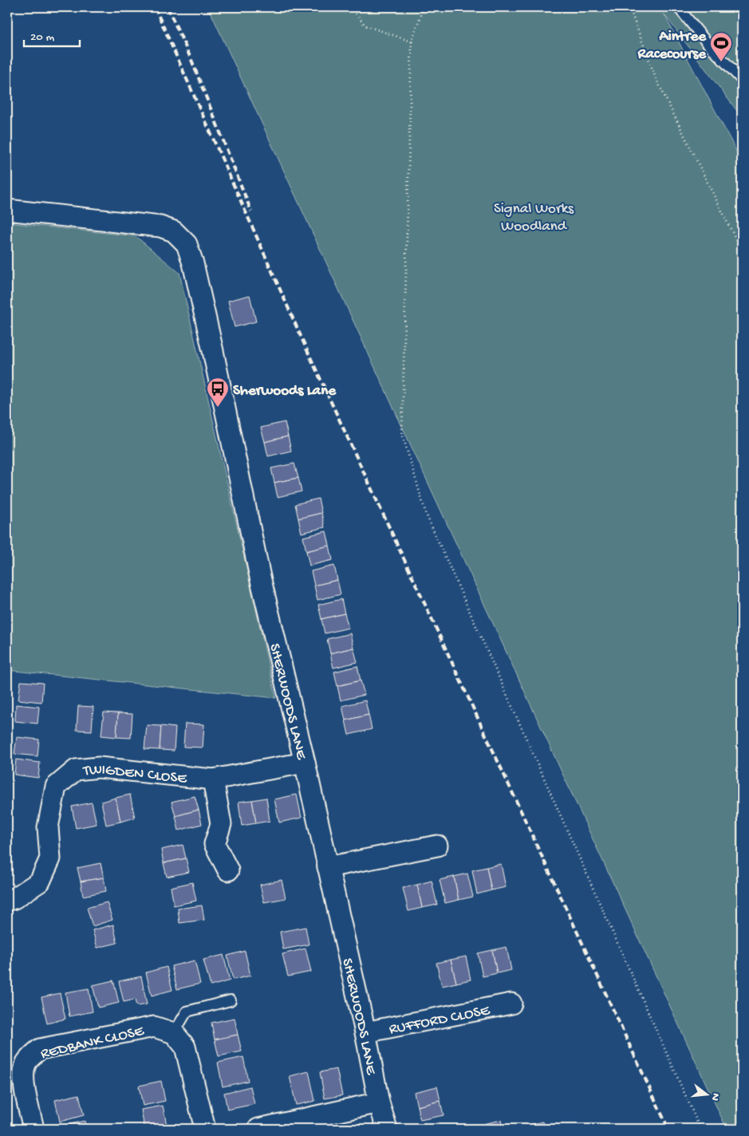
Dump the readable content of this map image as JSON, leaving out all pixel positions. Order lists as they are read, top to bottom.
{
  "streets": {
    "street": [
      "SHERWOODS LANE",
      "TWIGDEN CLOSE",
      "RUFFORD CLOSE",
      "REDBANK CLOSE"
    ]
  },
  "crossings": [
    ["SHERWOODS LANE", "TWIGDEN CLOSE"],
    ["SHERWOODS LANE", "RUFFORD CLOSE"]
  ],
  "parks": ["Signal Works Woodland"],
  "places": {
    "sports": ["Aintree Racecourse"],
    "bus stop": ["Sherwoods Lane"]
  },
  "scale_bar": "20 m",
  "north": "right"
}
